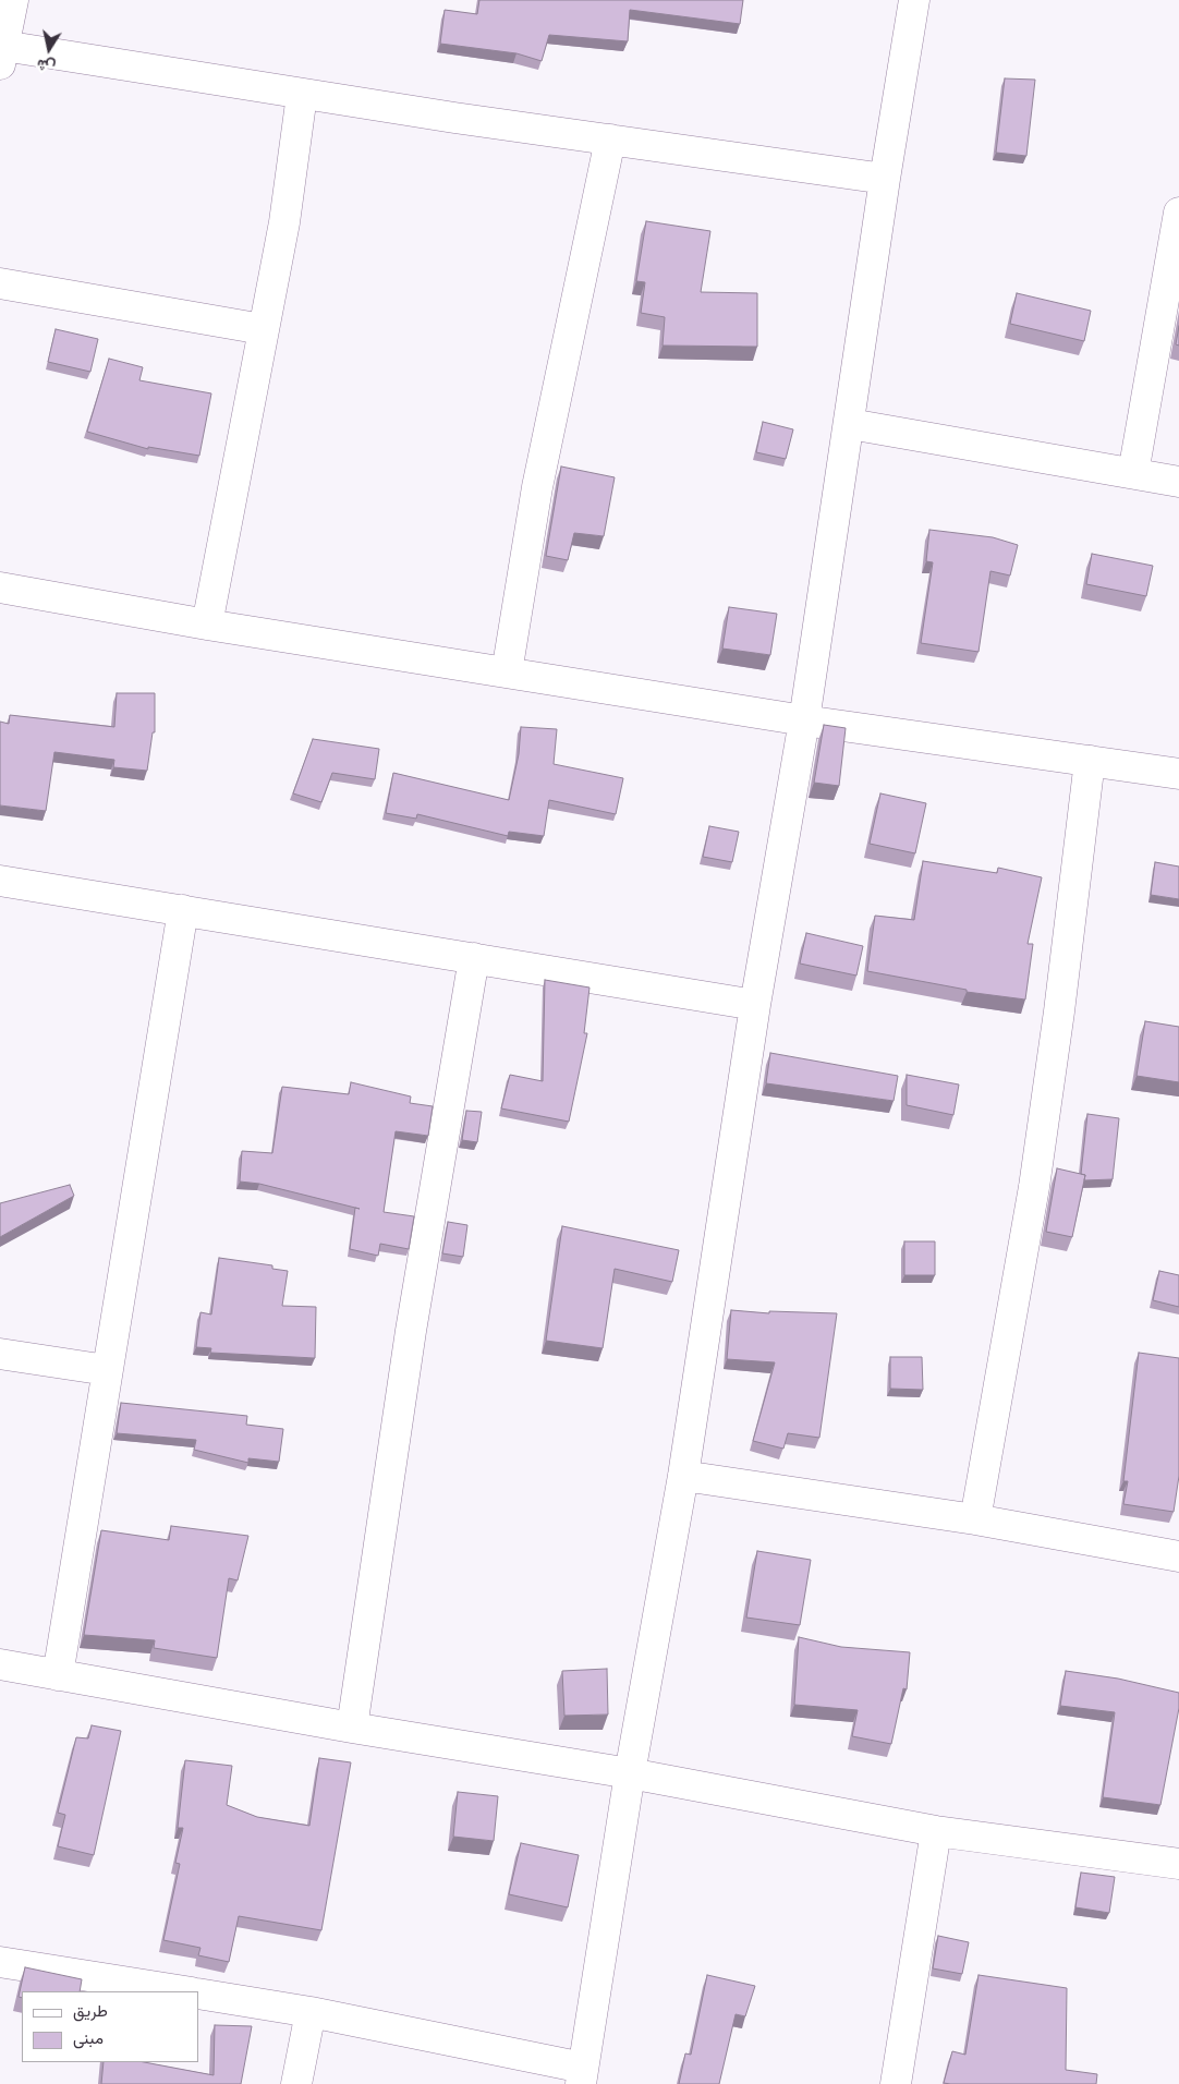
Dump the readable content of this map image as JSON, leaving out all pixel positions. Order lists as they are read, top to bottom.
{
  "legend": ["طريق", "مبنى"],
  "north": "bottom"
}
